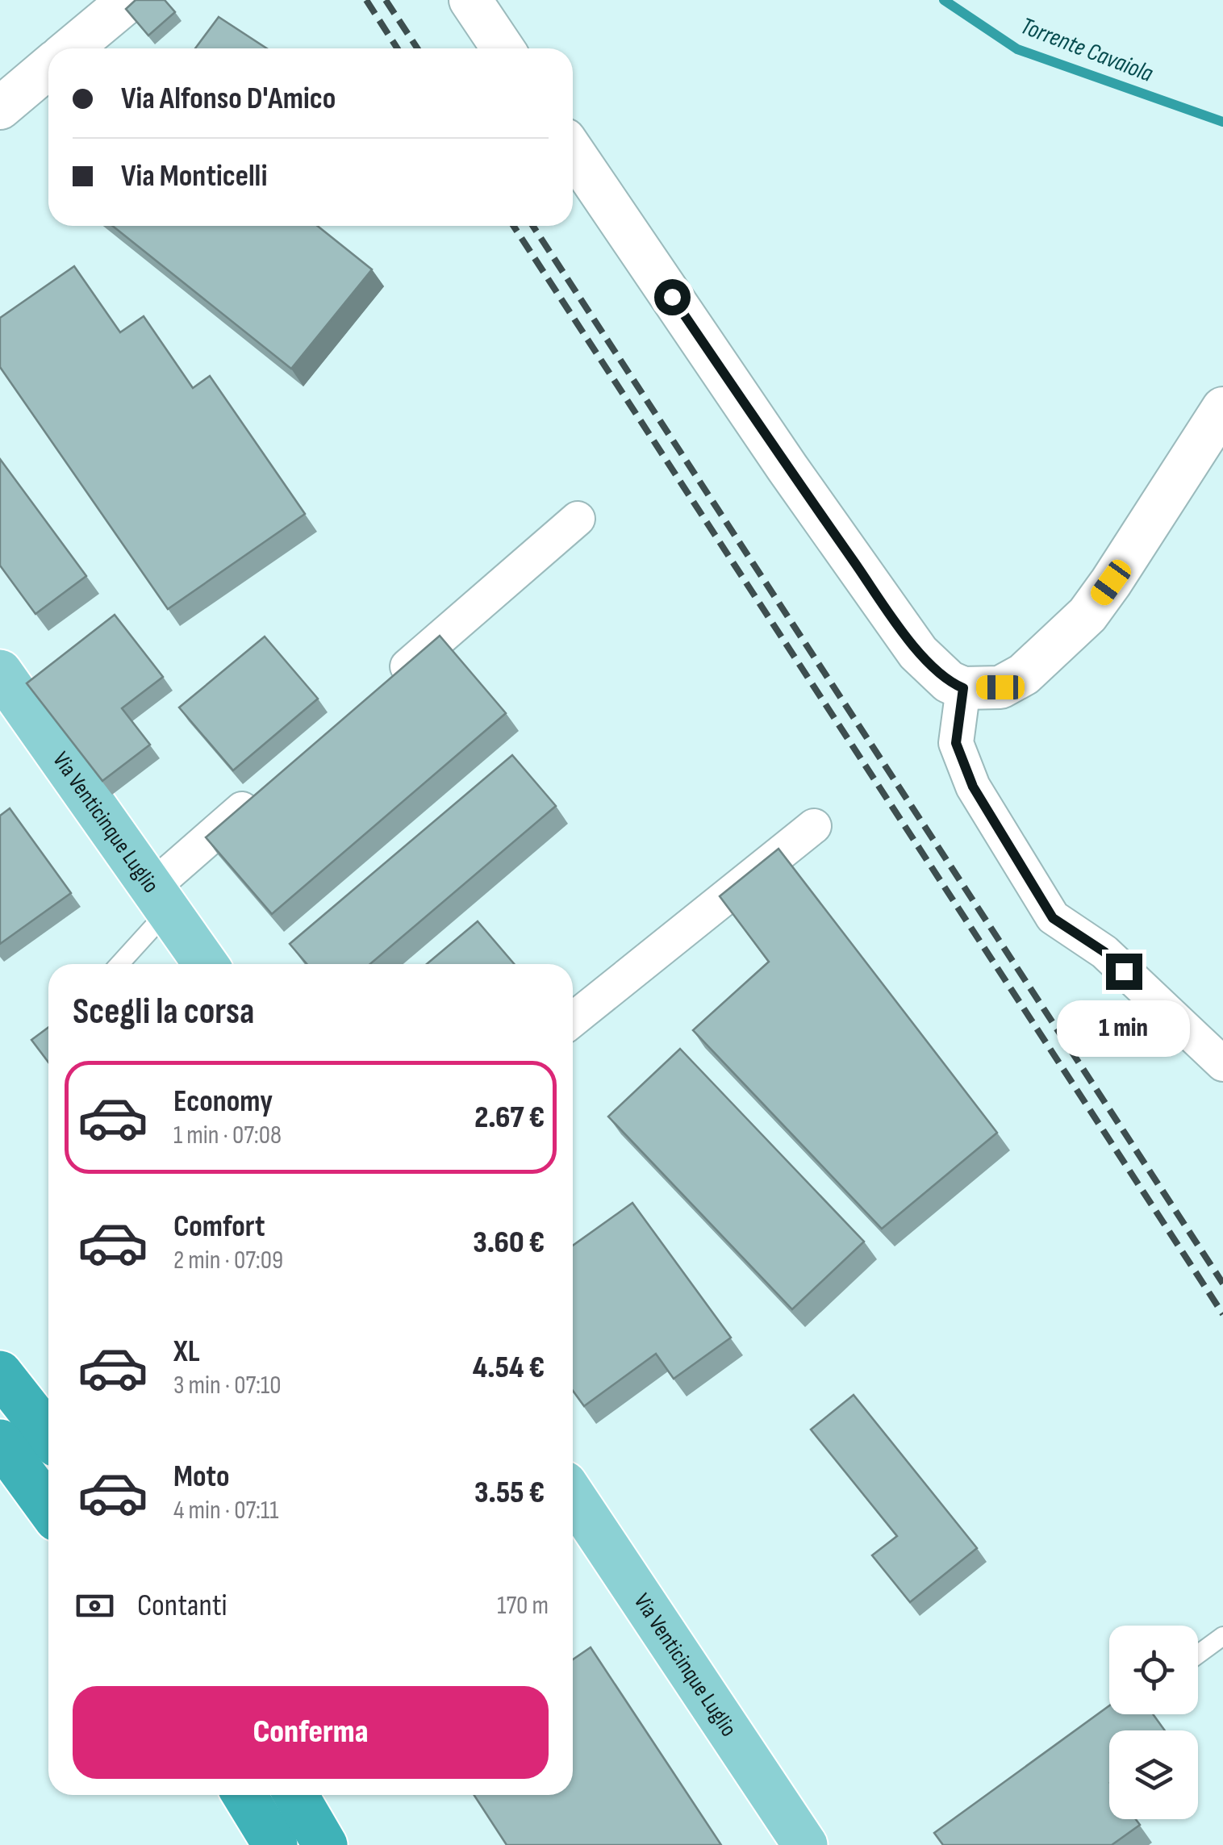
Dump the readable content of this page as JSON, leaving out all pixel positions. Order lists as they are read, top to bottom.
{
  "streets": {
    "main road": ["Via Venticinque Luglio"]
  },
  "water": ["Torrente Cavaiola"],
  "page": {
    "banner": ["Via Alfonso D'Amico", "Via Monticelli"],
    "heading": "Scegli la corsa",
    "bubble": "1 min",
    "list": [
      {
        "name": "Economy",
        "note": "1 min · 07:08",
        "value": "2.67 €"
      },
      {
        "name": "Comfort",
        "note": "2 min · 07:09",
        "value": "3.60 €"
      },
      {
        "name": "XL",
        "note": "3 min · 07:10",
        "value": "4.54 €"
      },
      {
        "name": "Moto",
        "note": "4 min · 07:11",
        "value": "3.55 €"
      }
    ],
    "pay": ["Contanti", "170 m"],
    "buttons": "Conferma"
  }
}
